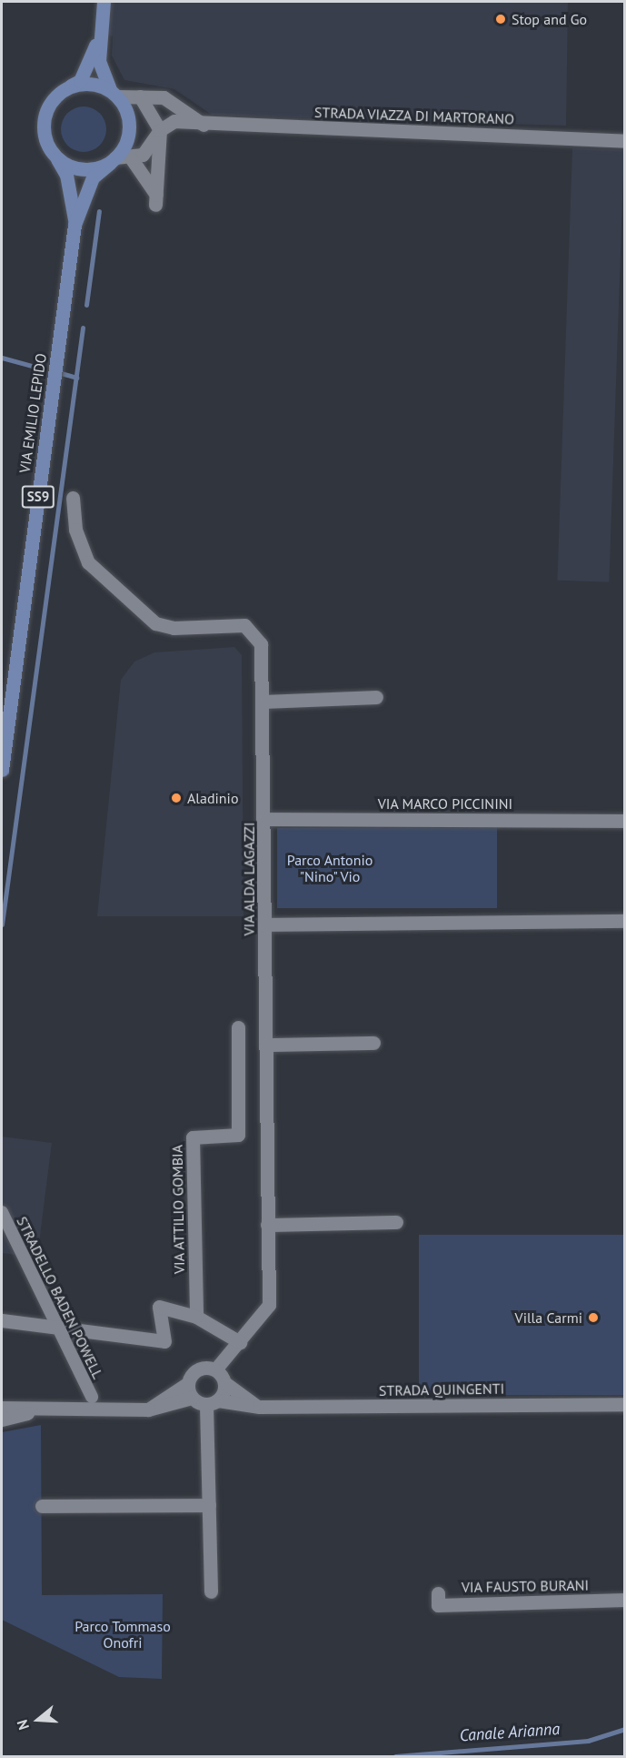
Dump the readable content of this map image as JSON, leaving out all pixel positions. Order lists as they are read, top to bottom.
{
  "streets": {
    "main road": ["VIA EMILIO LEPIDO", "SS9"],
    "street": [
      "STRADA VIAZZA DI MARTORANO",
      "VIA MARCO PICCININI",
      "VIA ALDA LAGAZZI",
      "VIA ATTILIO GOMBIA",
      "STRADELLO BADEN POWELL",
      "STRADA QUINGENTI",
      "VIA FAUSTO BURANI"
    ]
  },
  "crossings": [
    ["VIA MARCO PICCININI", "VIA ALDA LAGAZZI"],
    ["VIA ALDA LAGAZZI", "STRADA QUINGENTI"]
  ],
  "water": ["Canale Arianna"],
  "parks": ["Parco Antonio \"Nino\" Vio", "Parco Tommaso Onofri"],
  "places": ["Stop and Go", "Aladinio", "Villa Carmi"],
  "north": "left"
}
